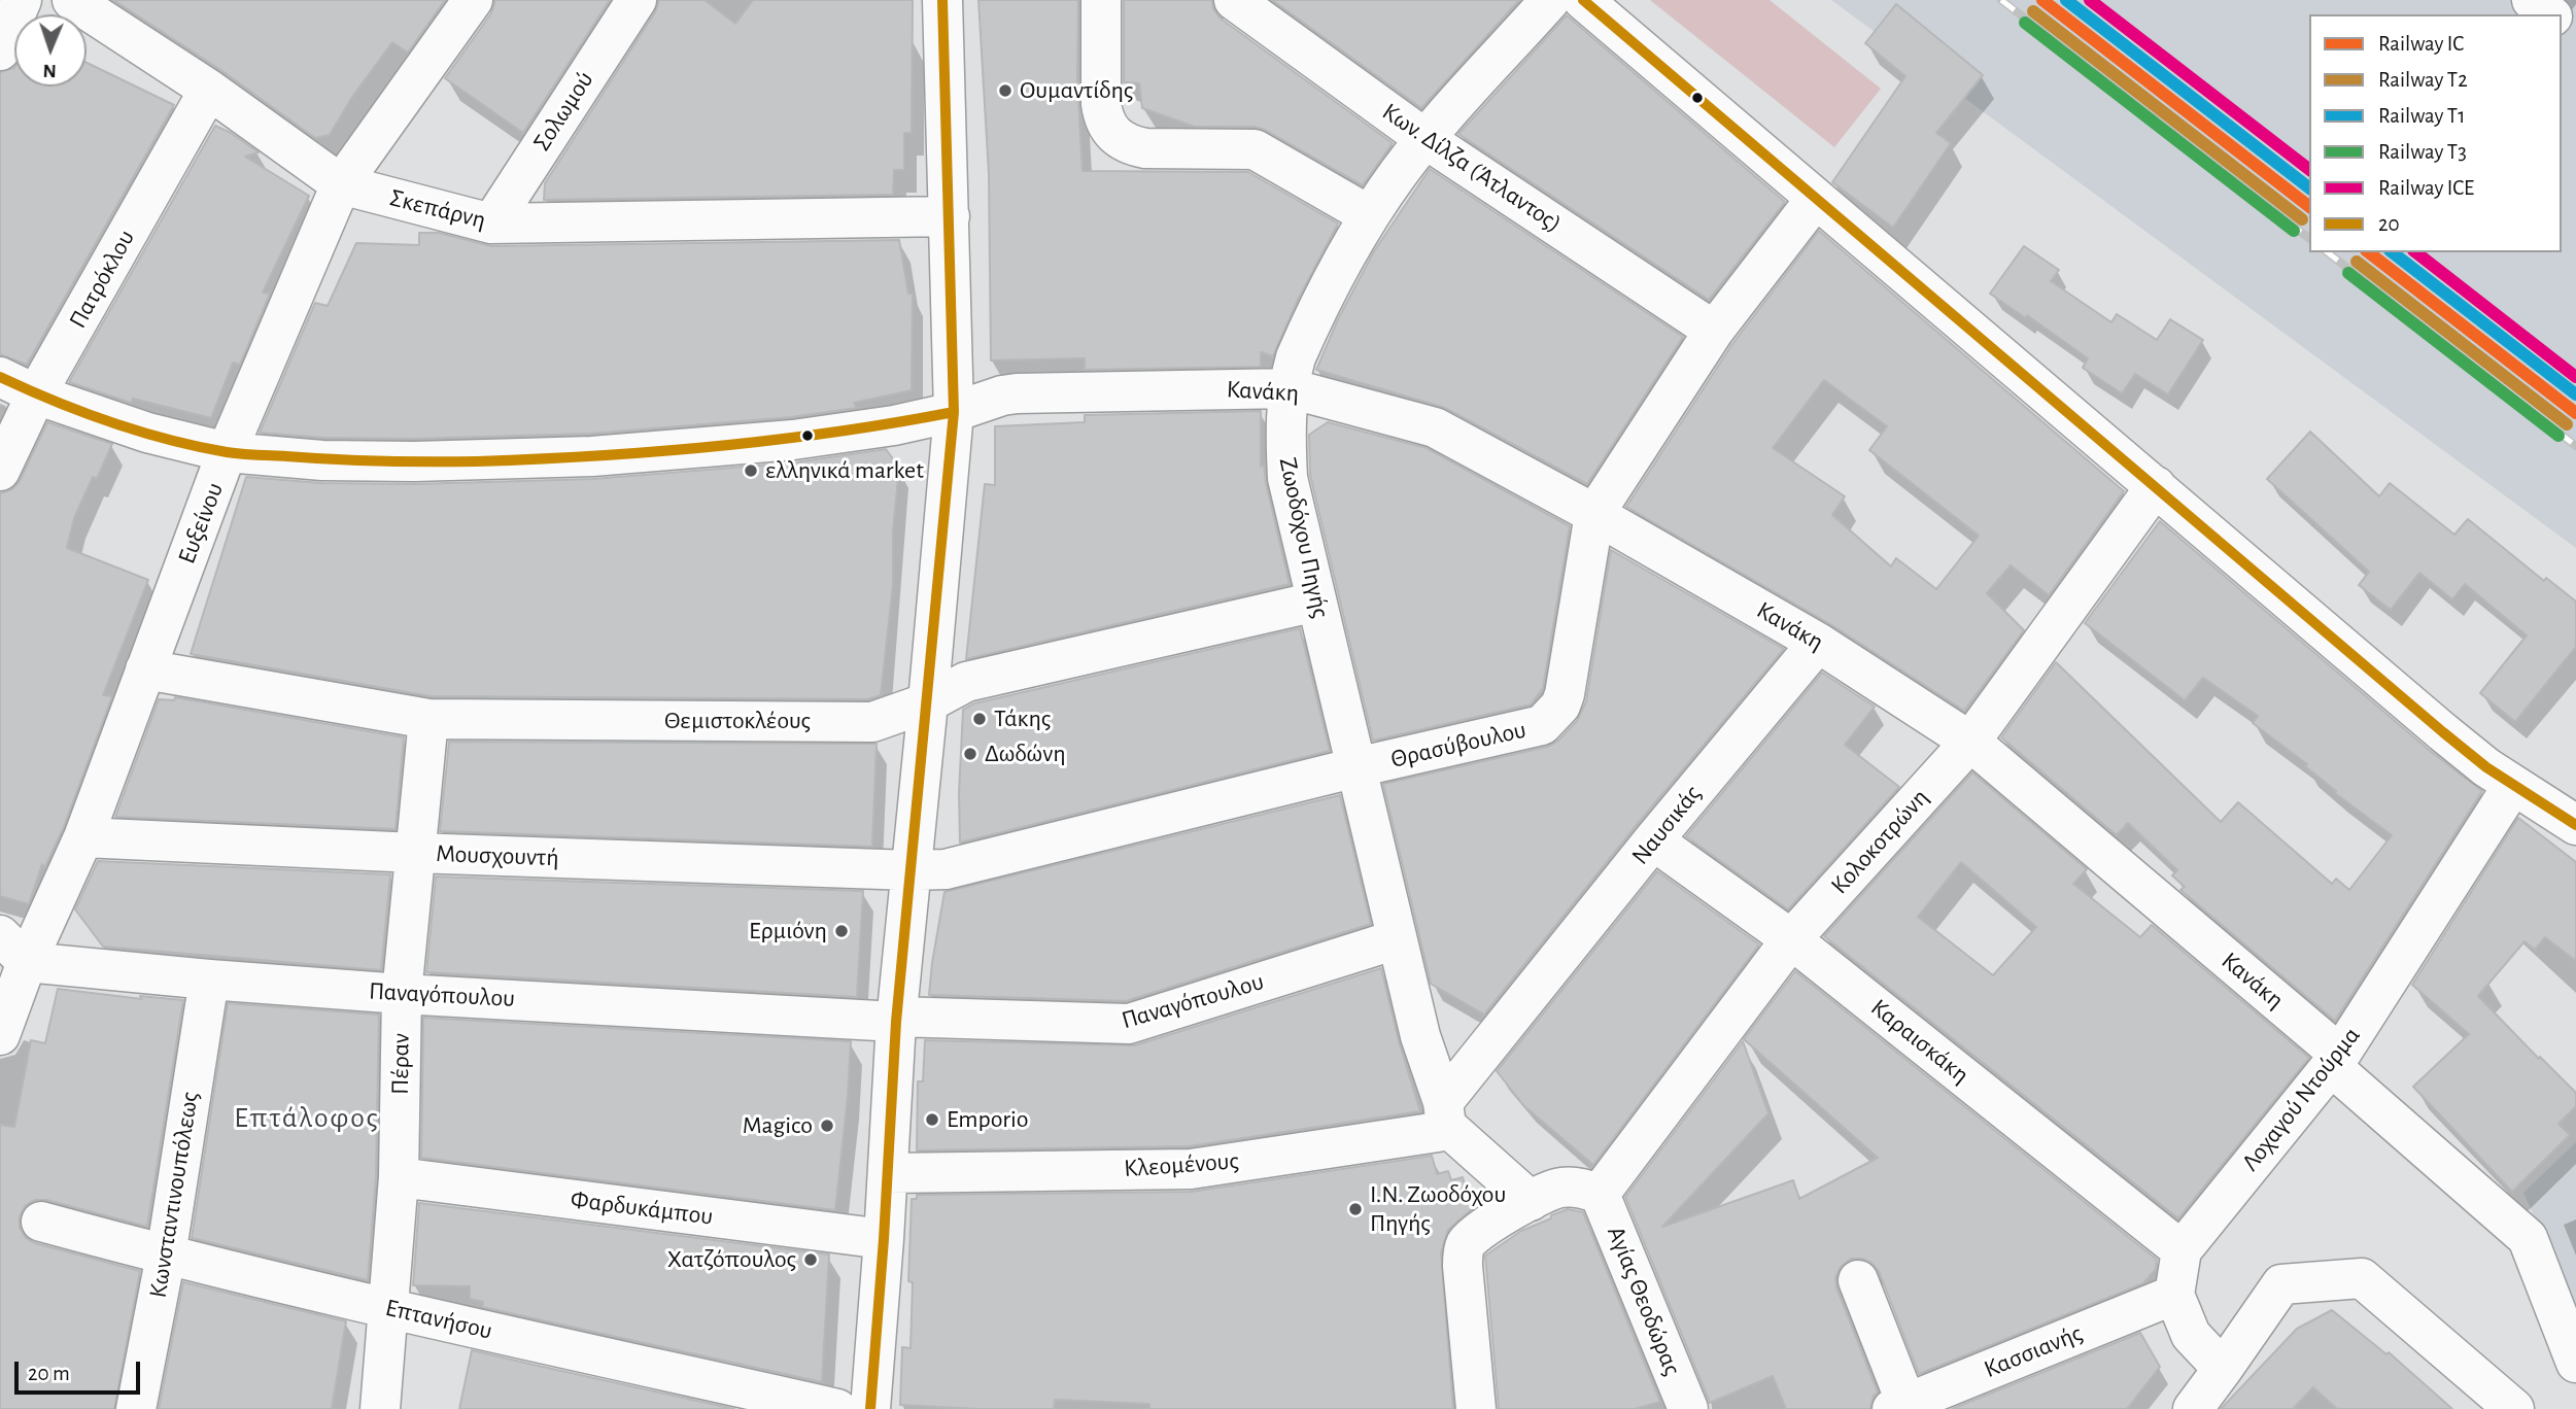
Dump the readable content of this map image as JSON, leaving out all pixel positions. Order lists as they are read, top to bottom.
{
  "streets": {
    "street": [
      "Σολωμού",
      "Κων. Δίλζα (Άτλαντος)",
      "Σκεπάρνη",
      "Πατρόκλου",
      "Κανάκη",
      "Ευξείνου",
      "Ζωοδόχου Πηγής",
      "Θεμιστοκλέους",
      "Θρασύβουλου",
      "Ναυσικάς",
      "Κολοκοτρώνη",
      "Μουσχουντή",
      "Παναγόπουλου",
      "Καραισκάκη",
      "Πέραν",
      "Λοχαγού Ντούρμα",
      "Κλεομένους",
      "Κωνσταντινουπόλεως",
      "Φαρδυκάμπου",
      "Αγίας Θεοδώρας",
      "Επτανήσου",
      "Κασσιανής"
    ]
  },
  "crossings": [
    ["Σολωμού", "Σκεπάρνη"],
    ["Κων. Δίλζα (Άτλαντος)", "Ζωοδόχου Πηγής"],
    ["Κων. Δίλζα (Άτλαντος)", "Θρασύβουλου"],
    ["Σκεπάρνη", "Πατρόκλου"],
    ["Σκεπάρνη", "Ευξείνου"],
    ["Πατρόκλου", "Κανάκη"],
    ["Κανάκη", "Ευξείνου"],
    ["Κανάκη", "Ζωοδόχου Πηγής"],
    ["Κανάκη", "Θρασύβουλου"],
    ["Κανάκη", "Ναυσικάς"],
    ["Κανάκη", "Κολοκοτρώνη"],
    ["Κανάκη", "Λοχαγού Ντούρμα"],
    ["Ευξείνου", "Θεμιστοκλέους"],
    ["Ευξείνου", "Μουσχουντή"],
    ["Ευξείνου", "Παναγόπουλου"],
    ["Ζωοδόχου Πηγής", "Θεμιστοκλέους"],
    ["Ζωοδόχου Πηγής", "Θρασύβουλου"],
    ["Ζωοδόχου Πηγής", "Ναυσικάς"],
    ["Ζωοδόχου Πηγής", "Παναγόπουλου"],
    ["Ζωοδόχου Πηγής", "Κλεομένους"],
    ["Θεμιστοκλέους", "Πέραν"],
    ["Θρασύβουλου", "Μουσχουντή"],
    ["Ναυσικάς", "Καραισκάκη"],
    ["Ναυσικάς", "Κλεομένους"],
    ["Κολοκοτρώνη", "Καραισκάκη"],
    ["Κολοκοτρώνη", "Αγίας Θεοδώρας"],
    ["Μουσχουντή", "Πέραν"],
    ["Παναγόπουλου", "Πέραν"],
    ["Παναγόπουλου", "Κωνσταντινουπόλεως"],
    ["Καραισκάκη", "Λοχαγού Ντούρμα"],
    ["Πέραν", "Φαρδυκάμπου"],
    ["Πέραν", "Επτανήσου"],
    ["Λοχαγού Ντούρμα", "Κασσιανής"],
    ["Κωνσταντινουπόλεως", "Επτανήσου"]
  ],
  "districts": ["Επτάλοφος"],
  "places": [
    "Ουμαντίδης",
    "ελληνικά market",
    "Τάκης",
    "Δωδώνη",
    "Ερμιόνη",
    "Emporio",
    "Magico",
    "Ι.Ν. Ζωοδόχου Πηγής",
    "Χατζόπουλος"
  ],
  "lines": [
    "rail line IC",
    "rail line T1",
    "rail line ICE",
    "transit line 20",
    "rail line T2",
    "rail line T3"
  ],
  "legend": [
    "Railway IC",
    "Railway T2",
    "Railway T1",
    "Railway T3",
    "Railway ICE",
    "20"
  ],
  "scale_bar": "20 m",
  "north": "bottom"
}
